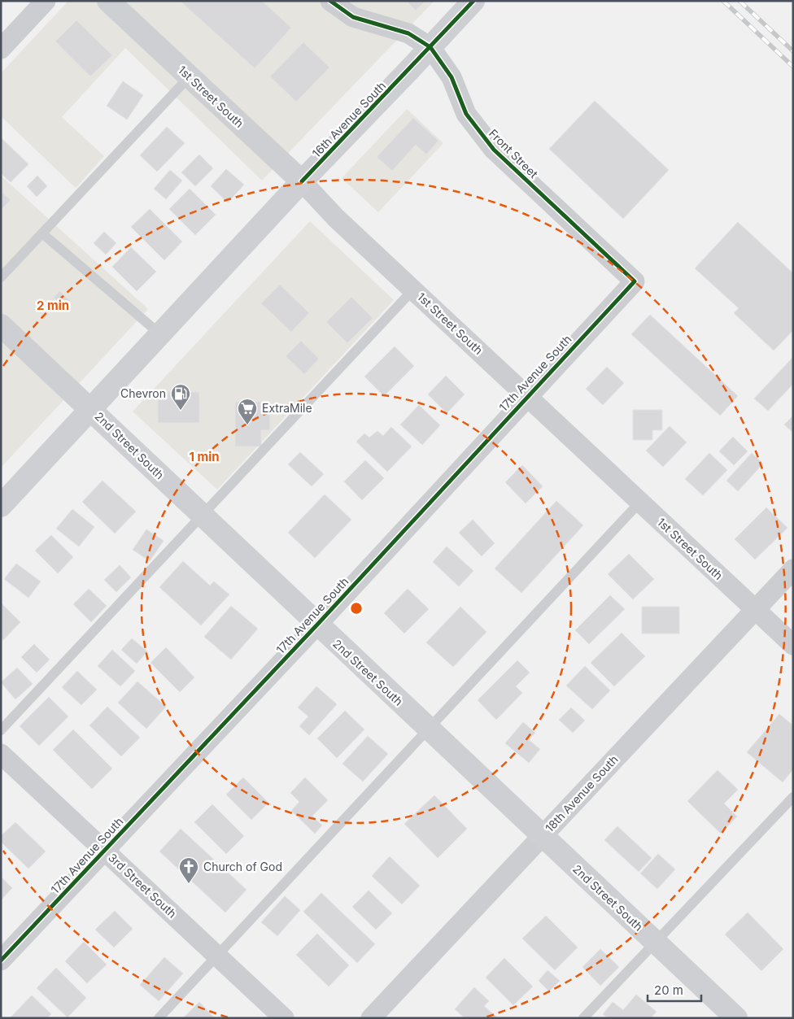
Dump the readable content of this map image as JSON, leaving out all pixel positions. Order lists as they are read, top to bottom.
{
  "streets": {
    "street": [
      "1st Street South",
      "16th Avenue South",
      "Front Street",
      "17th Avenue South",
      "2nd Street South",
      "18th Avenue South",
      "3rd Street South"
    ]
  },
  "crossings": [
    ["1st Street South", "16th Avenue South"],
    ["1st Street South", "17th Avenue South"],
    ["1st Street South", "18th Avenue South"],
    ["16th Avenue South", "2nd Street South"],
    ["Front Street", "17th Avenue South"],
    ["17th Avenue South", "2nd Street South"],
    ["17th Avenue South", "3rd Street South"],
    ["2nd Street South", "18th Avenue South"]
  ],
  "places": {
    "fuel station": ["Chevron"],
    "supermarket": ["ExtraMile"],
    "church": ["Church of God"]
  },
  "scale_bar": "20 m",
  "rings": ["2 min", "1 min"]
}
